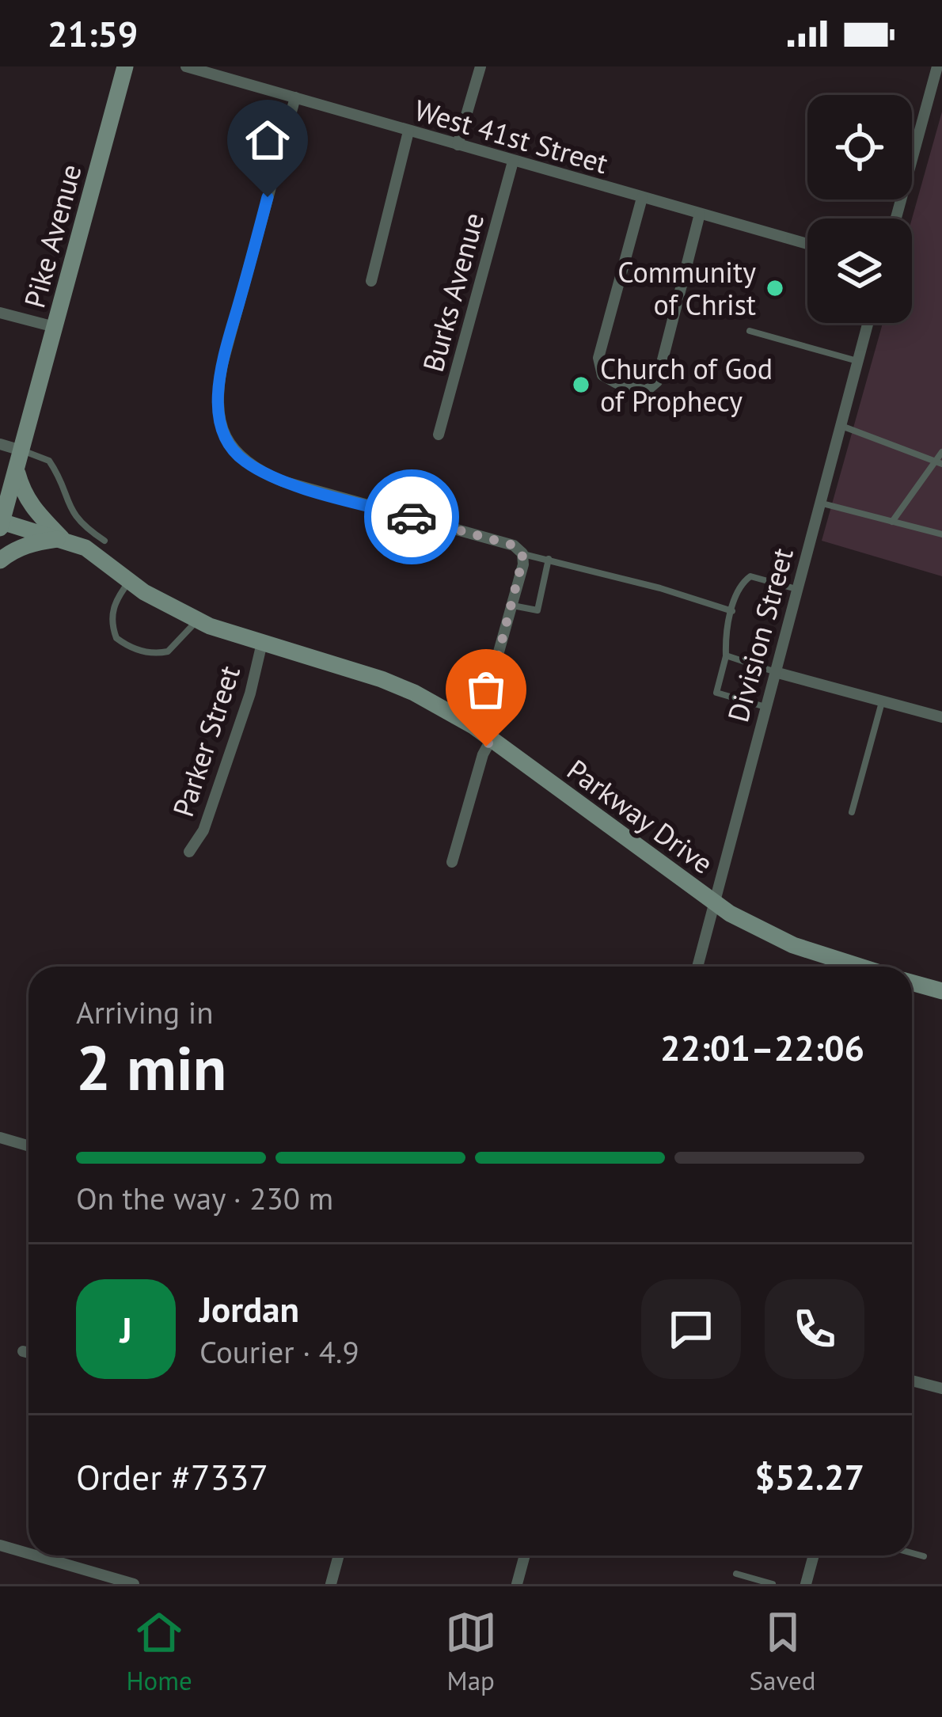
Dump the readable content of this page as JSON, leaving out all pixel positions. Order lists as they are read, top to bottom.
{
  "streets": {
    "street": [
      "West 41st Street",
      "Pike Avenue",
      "Burks Avenue",
      "Division Street",
      "Parker Street",
      "Parkway Drive"
    ]
  },
  "crossings": [
    ["West 41st Street", "Burks Avenue"],
    ["Pike Avenue", "Parkway Drive"],
    ["Division Street", "Parkway Drive"],
    ["Parker Street", "Parkway Drive"]
  ],
  "places": ["Community of Christ", "Church of God of Prophecy"],
  "page": {
    "status": "21:59",
    "heading": ["2 min", "Arriving in", "22:01–22:06"],
    "panel": [
      "Jordan",
      "Courier · 4.9",
      "Order #7337",
      "$52.27"
    ],
    "bar": "On the way · 230 m",
    "round": "J",
    "tabs": ["Home", "Map", "Saved"]
  }
}
